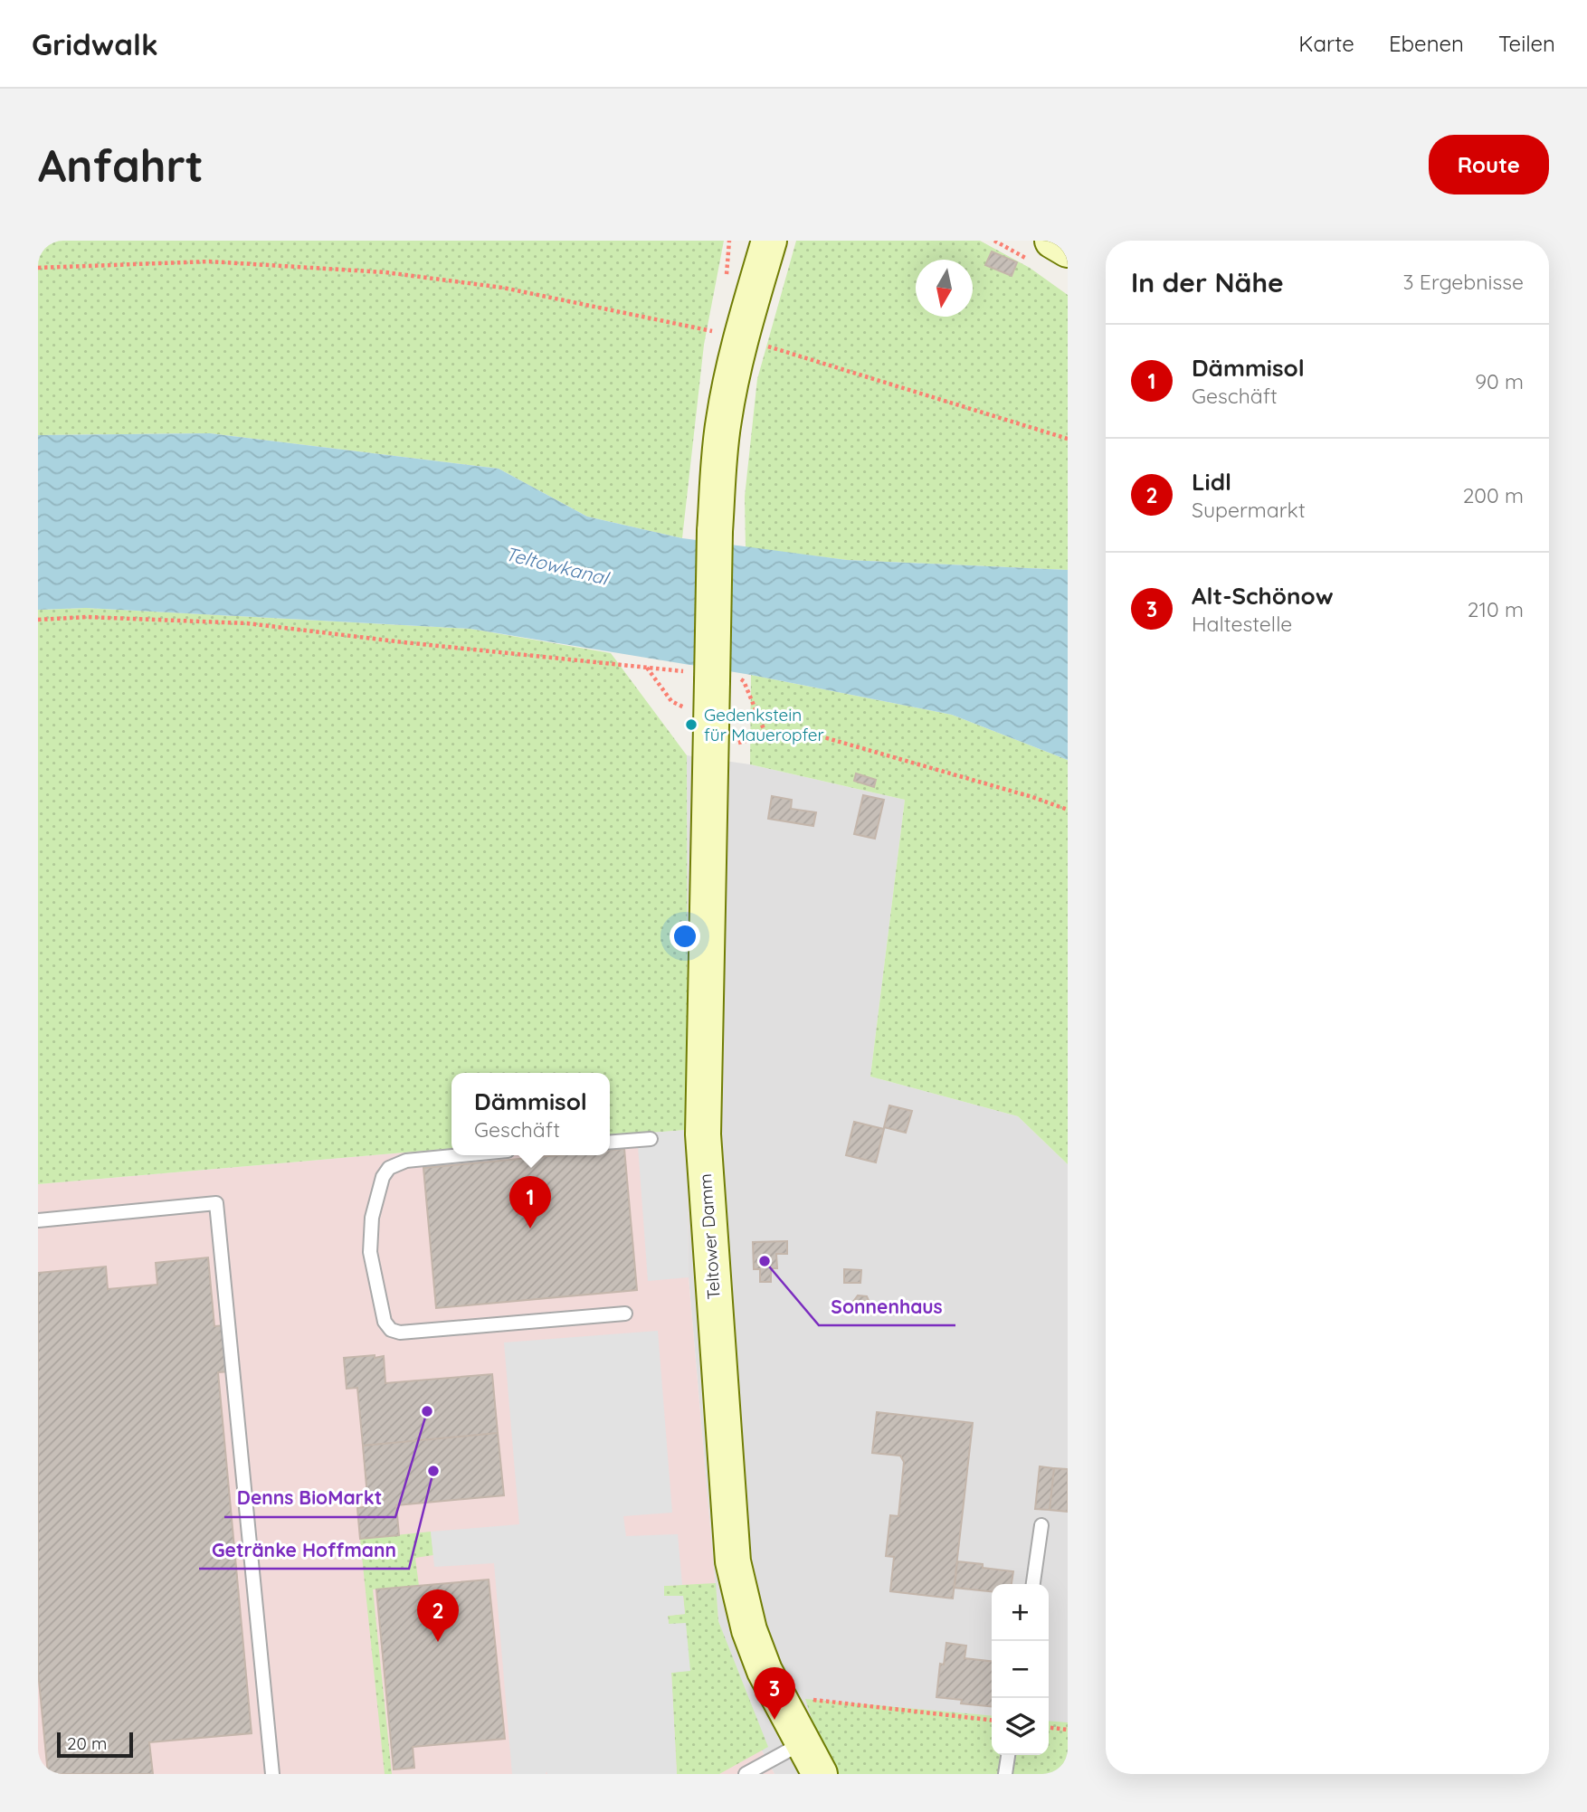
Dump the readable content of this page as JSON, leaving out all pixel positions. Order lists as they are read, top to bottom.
{
  "streets": {
    "main road": ["Teltower Damm"]
  },
  "water": ["Teltowkanal"],
  "places": [
    "Gedenkstein für Maueropfer",
    "Sonnenhaus",
    "Denns BioMarkt",
    "Getränke Hoffmann"
  ],
  "scale_bar": "20 m",
  "north": "bottom",
  "page": {
    "header": "Gridwalk",
    "nav": ["Karte", "Ebenen", "Teilen"],
    "buttons": "Route",
    "title": "Anfahrt",
    "heading": ["In der Nähe", "3 Ergebnisse"],
    "list": [
      {
        "mark": "1",
        "name": "Dämmisol",
        "note": "Geschäft",
        "value": "90 m"
      },
      {
        "mark": "2",
        "name": "Lidl",
        "note": "Supermarkt",
        "value": "200 m"
      },
      {
        "mark": "3",
        "name": "Alt-Schönow",
        "note": "Haltestelle",
        "value": "210 m"
      }
    ],
    "popup": ["Dämmisol", "Geschäft"],
    "pins": ["1", "2", "3"],
    "map_buttons": ["+", "−"],
    "scale": "20 m"
  }
}
